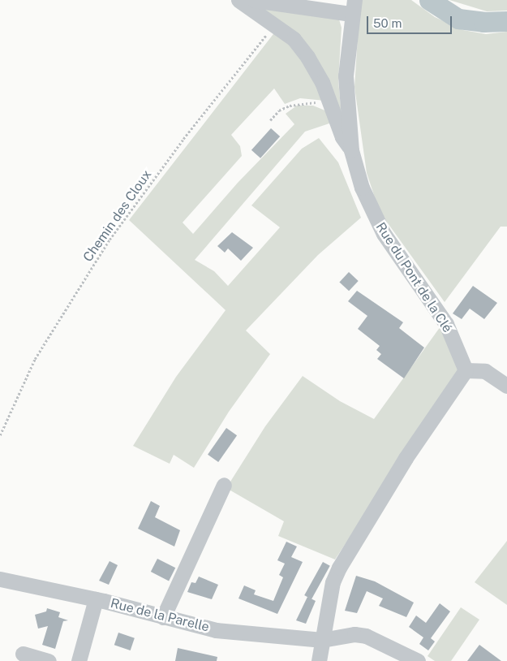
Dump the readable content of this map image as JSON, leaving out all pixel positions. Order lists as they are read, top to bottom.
{
  "streets": {
    "street": ["Rue du Pont de la Clé", "Rue de la Parelle"],
    "path": ["Chemin des Cloux"]
  },
  "scale_bar": "50 m"
}
